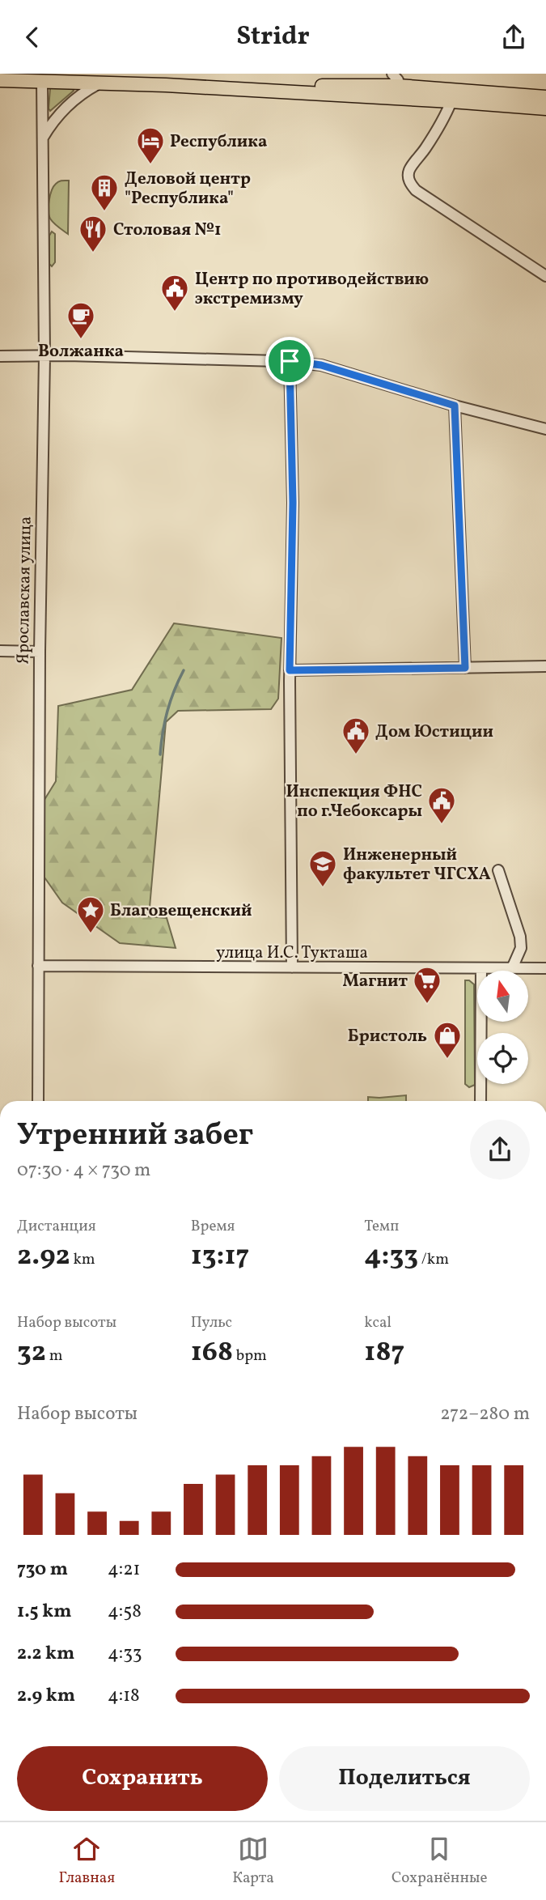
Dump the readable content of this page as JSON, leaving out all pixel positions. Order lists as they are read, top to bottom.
{
  "streets": {
    "street": ["Ярославская улица", "улица И.С. Тукташа"]
  },
  "crossings": [
    ["Ярославская улица", "улица И.С. Тукташа"]
  ],
  "places": {
    "hotel": ["Республика"],
    "building": ["Деловой центр \"Республика\""],
    "restaurant": ["Столовая №1"],
    "public building": ["Центр по противодействию экстремизму", "Дом Юстиции", "Инспекция ФНС по г.Чебоксары"],
    "cafe": ["Волжанка"],
    "school or university": ["Инженерный факультет ЧГСХА"],
    "place": ["Благовещенский"],
    "supermarket": ["Магнит"],
    "shop": ["Бристоль"]
  },
  "north": "top",
  "page": {
    "header": "Stridr",
    "heading": ["Утренний забег", "07:30 · 4 × 730 m"],
    "stats": [
      ["Дистанция", "2.92 km"],
      ["Время", "13:17"],
      ["Темп", "4:33 /km"],
      ["Набор высоты", "32 m"],
      ["Пульс", "168 bpm"],
      ["kcal", "187"]
    ],
    "chart": ["Набор высоты", "272–280 m"],
    "list": [
      {
        "name": "730 m",
        "note": "4:21"
      },
      {
        "name": "1.5 km",
        "note": "4:58"
      },
      {
        "name": "2.2 km",
        "note": "4:33"
      },
      {
        "name": "2.9 km",
        "note": "4:18"
      }
    ],
    "buttons": ["Сохранить", "Поделиться"],
    "tabs": ["Главная", "Карта", "Сохранённые"]
  }
}
